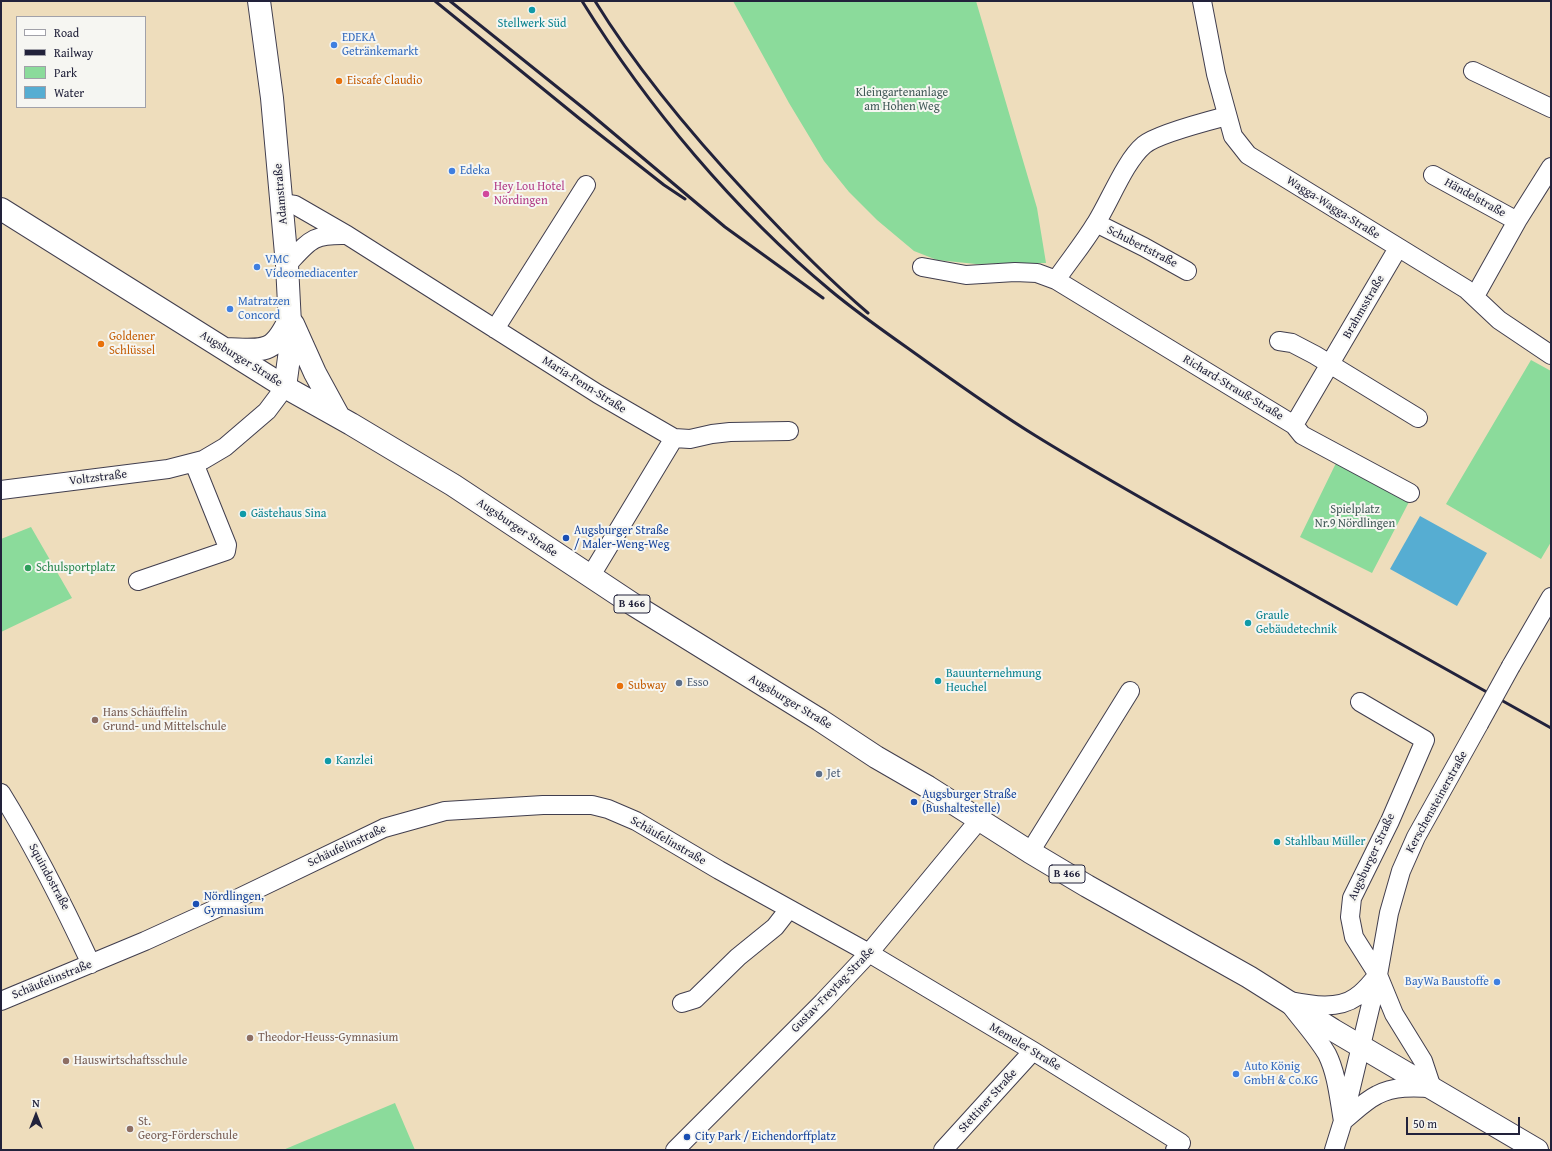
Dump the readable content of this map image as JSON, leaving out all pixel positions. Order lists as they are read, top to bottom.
{
  "streets": {
    "main road": ["Adamstraße", "Augsburger Straße", "B 466"],
    "street": [
      "Händelstraße",
      "Wagga-Wagga-Straße",
      "Schubertstraße",
      "Brahmsstraße",
      "Maria-Penn-Straße",
      "Richard-Strauß-Straße",
      "Voltzstraße",
      "Kerschensteinerstraße",
      "Schäufelinstraße",
      "Squindostraße",
      "Gustav-Freytag-Straße",
      "Memeler Straße",
      "Stettiner Straße"
    ]
  },
  "crossings": [
    ["Adamstraße", "Augsburger Straße"],
    ["Adamstraße", "Maria-Penn-Straße"],
    ["Adamstraße", "Voltzstraße"],
    ["Händelstraße", "Wagga-Wagga-Straße"],
    ["Wagga-Wagga-Straße", "Schubertstraße"],
    ["Wagga-Wagga-Straße", "Brahmsstraße"],
    ["Schubertstraße", "Richard-Strauß-Straße"],
    ["Brahmsstraße", "Richard-Strauß-Straße"],
    ["Augsburger Straße", "Voltzstraße"],
    ["Augsburger Straße", "Kerschensteinerstraße"],
    ["Augsburger Straße", "Gustav-Freytag-Straße"],
    ["Schäufelinstraße", "Squindostraße"],
    ["Schäufelinstraße", "Gustav-Freytag-Straße"],
    ["Schäufelinstraße", "Memeler Straße"],
    ["Gustav-Freytag-Straße", "Memeler Straße"],
    ["Memeler Straße", "Stettiner Straße"]
  ],
  "parks": ["Kleingartenanlage am Hohen Weg", "Spielplatz Nr.9 Nördlingen"],
  "places": [
    "Stellwerk Süd",
    "EDEKA Getränkemarkt",
    "Eiscafe Claudio",
    "Edeka",
    "Hey Lou Hotel Nördingen",
    "VMC Videomediacenter",
    "Matratzen Concord",
    "Goldener Schlüssel",
    "Gästehaus Sina",
    "Augsburger Straße / Maler-Weng-Weg",
    "Schulsportplatz",
    "Graule Gebäudetechnik",
    "Bauunternehmung Heuchel",
    "Esso",
    "Subway",
    "Hans Schäuffelin Grund- und Mittelschule",
    "Kanzlei",
    "Jet",
    "Augsburger Straße (Bushaltestelle)",
    "Stahlbau Müller",
    "Nördlingen, Gymnasium",
    "BayWa Baustoffe",
    "Theodor-Heuss-Gymnasium",
    "Hauswirtschaftsschule",
    "Auto König GmbH & Co.KG",
    "St. Georg-Förderschule",
    "City Park / Eichendorffplatz"
  ],
  "legend": [
    "Road",
    "Railway",
    "Park",
    "Water"
  ],
  "scale_bar": "50 m",
  "north": "top"
}
